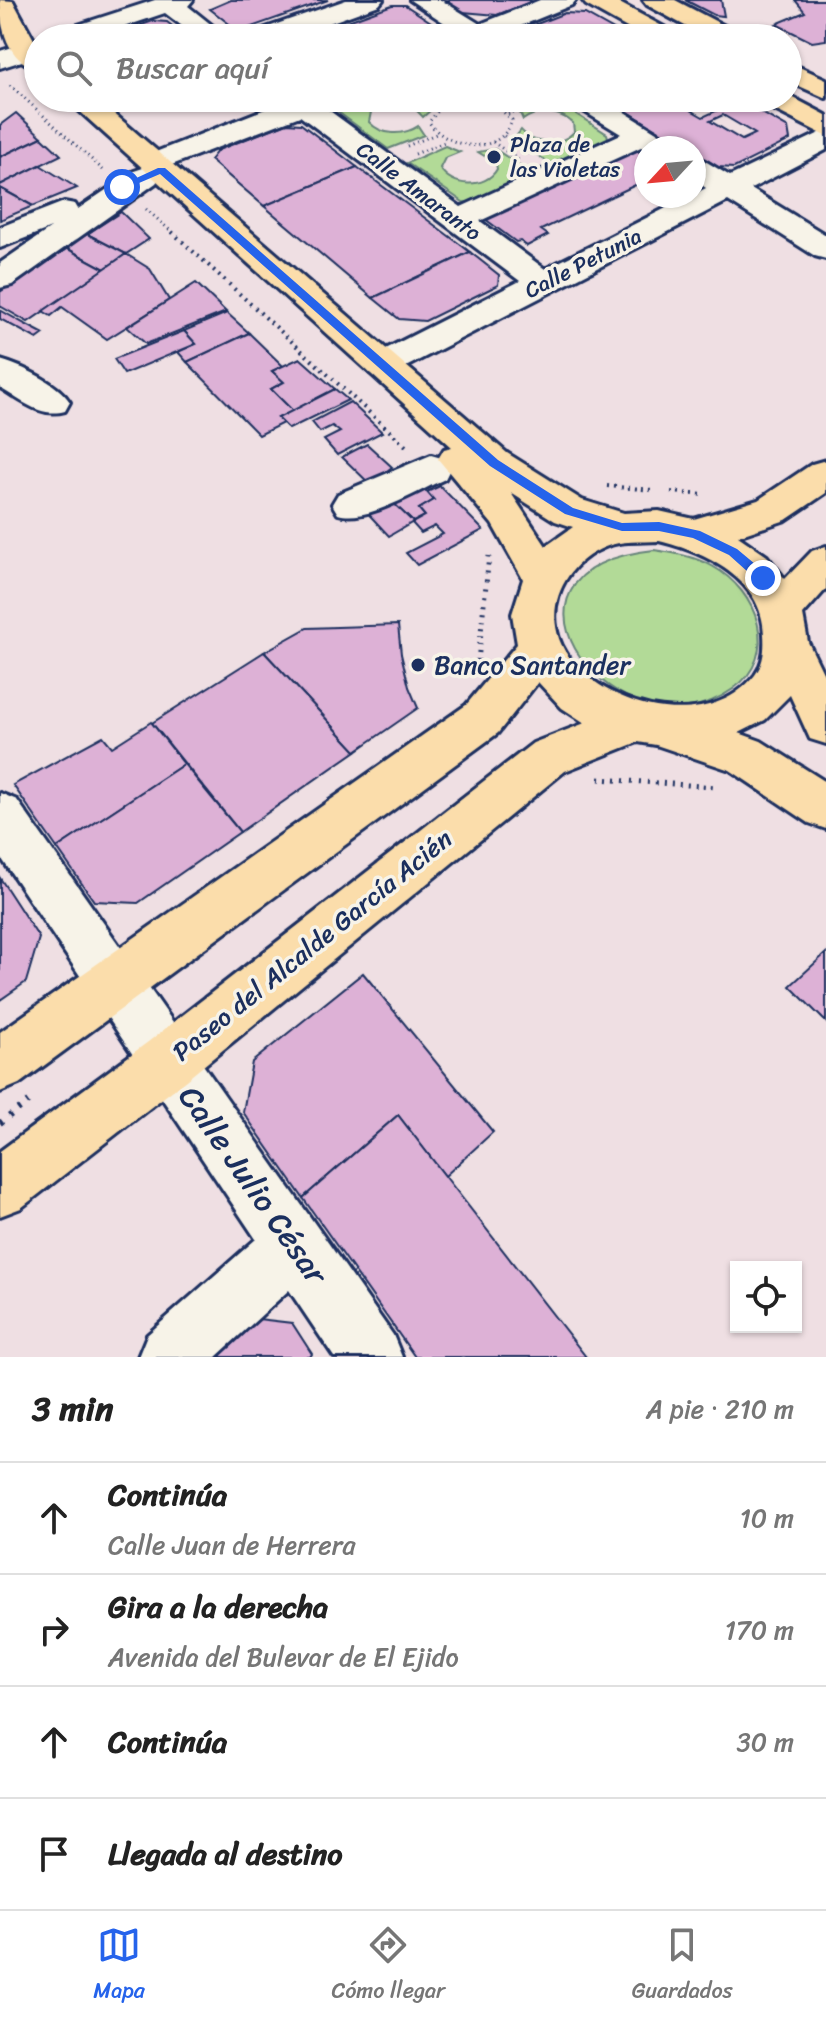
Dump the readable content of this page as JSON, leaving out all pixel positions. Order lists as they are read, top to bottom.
{
  "streets": {
    "main road": ["Paseo del Alcalde García Acién"],
    "street": ["Calle Amaranto", "Calle Petunia", "Calle Julio César"]
  },
  "crossings": [
    ["Calle Amaranto", "Calle Petunia"],
    ["Paseo del Alcalde García Acién", "Calle Julio César"]
  ],
  "places": ["Plaza de las Violetas", "Banco Santander"],
  "north": "bottom left",
  "page": {
    "search": "Buscar aquí",
    "heading": ["3 min", "A pie · 210 m"],
    "list": [
      ["Continúa", "Calle Juan de Herrera", "10 m"],
      ["Gira a la derecha", "Avenida del Bulevar de El Ejido", "170 m"],
      ["Continúa", "30 m"],
      "Llegada al destino"
    ],
    "nav": ["Mapa", "Cómo llegar", "Guardados"]
  }
}
